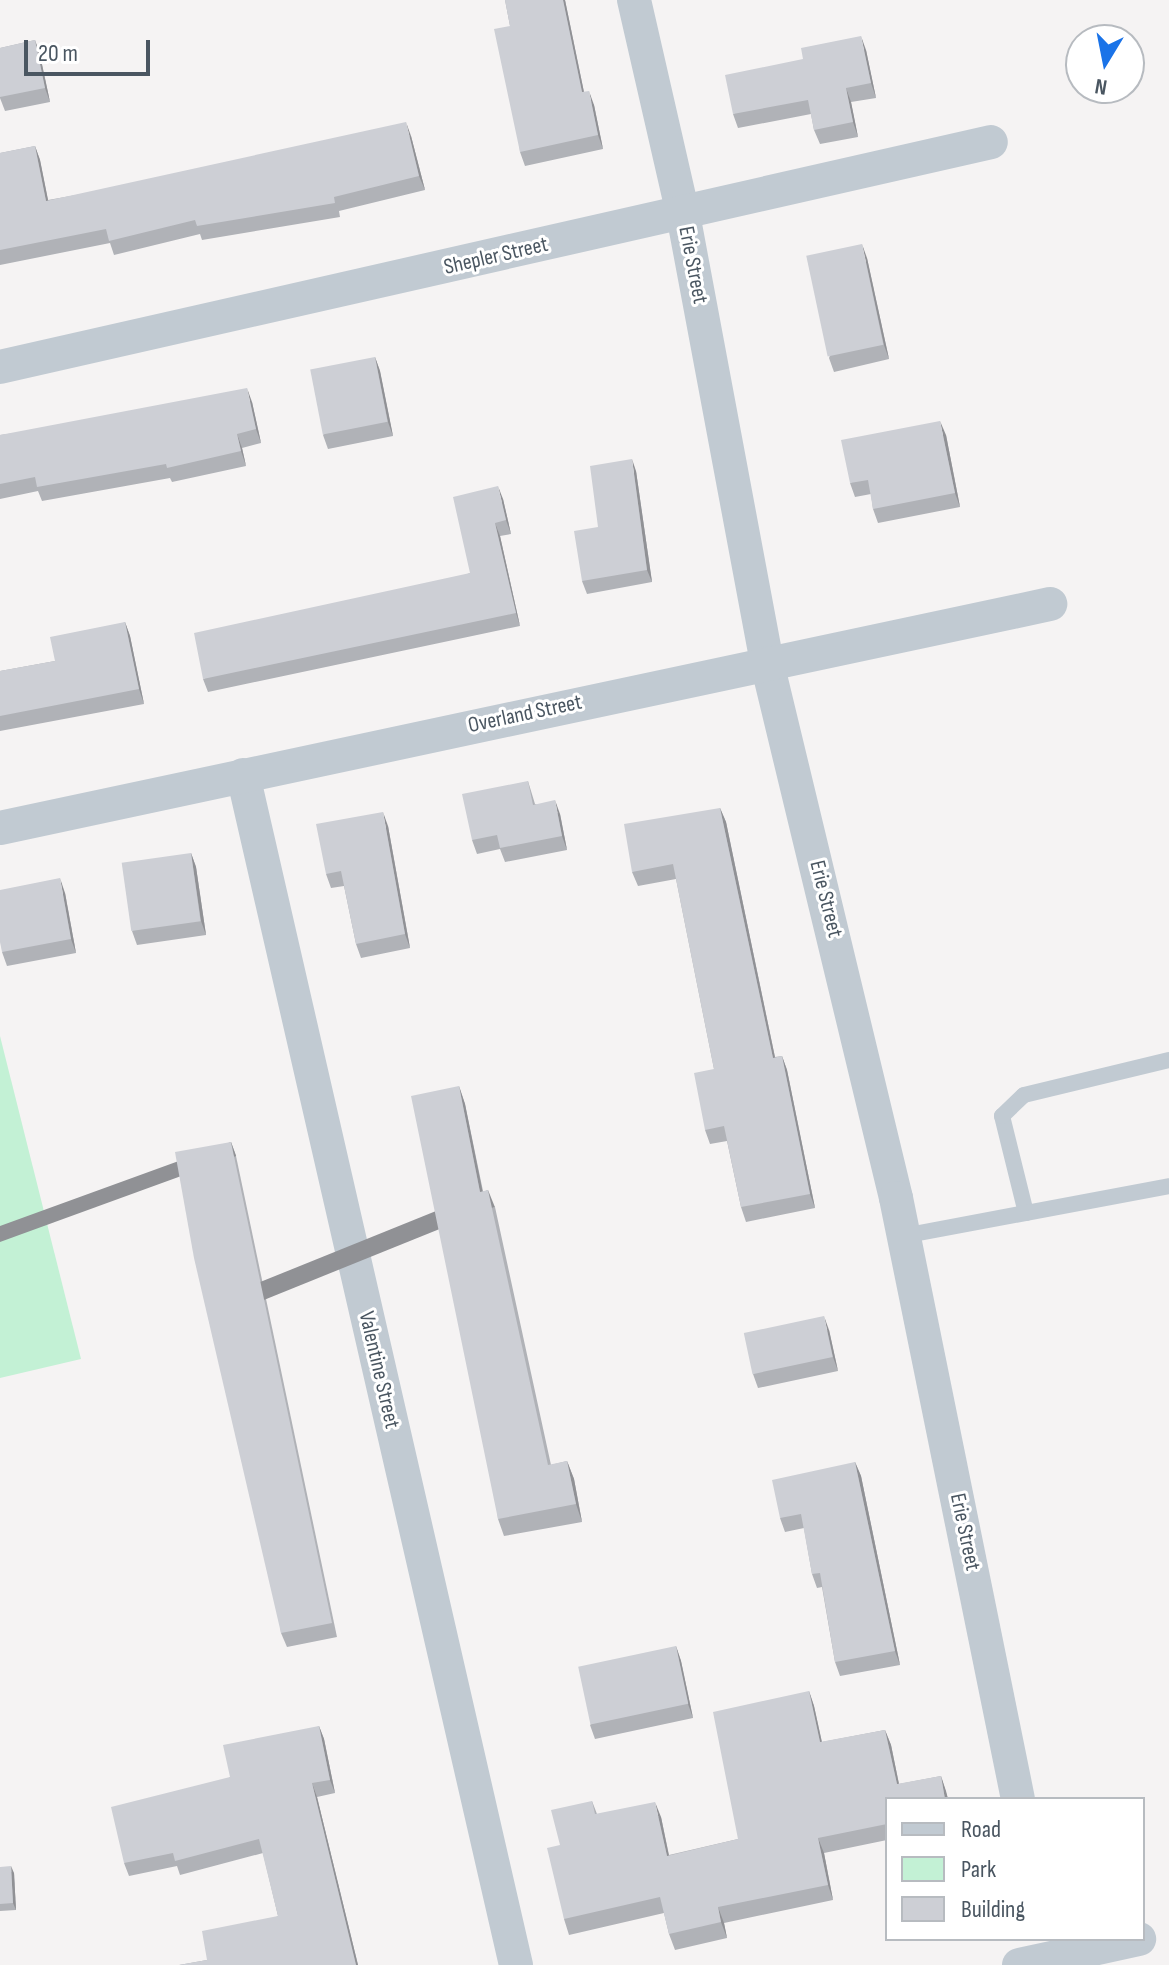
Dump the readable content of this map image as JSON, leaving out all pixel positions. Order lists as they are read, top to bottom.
{
  "streets": {
    "street": [
      "Shepler Street",
      "Erie Street",
      "Overland Street",
      "Valentine Street"
    ]
  },
  "crossings": [
    ["Shepler Street", "Erie Street"],
    ["Erie Street", "Overland Street"],
    ["Overland Street", "Valentine Street"]
  ],
  "legend": ["Road", "Park", "Building"],
  "scale_bar": "20 m",
  "north": "bottom"
}
